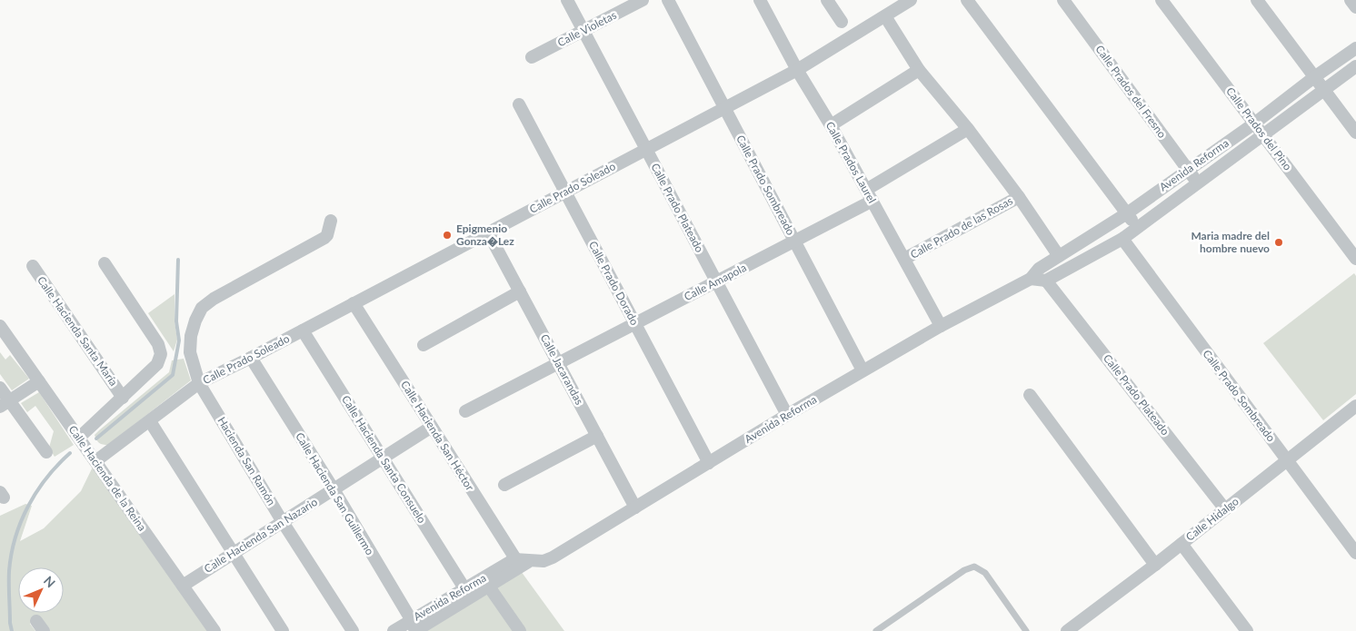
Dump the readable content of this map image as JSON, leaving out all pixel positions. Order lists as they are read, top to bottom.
{
  "streets": {
    "street": [
      "Calle Violetas",
      "Calle Prados del Fresno",
      "Calle Prados del Pino",
      "Calle Prados Laurel",
      "Avenida Reforma",
      "Calle Prado Sombreado",
      "Calle Prado Soleado",
      "Calle Prado Plateado",
      "Calle Prado de las Rosas",
      "Calle Amapola",
      "Calle Prado Dorado",
      "Calle Hacienda Santa María",
      "Calle Jacarandas",
      "Calle Hacienda San Héctor",
      "Calle Hacienda Santa Consuelo",
      "Hacienda San Ramón",
      "Calle Hacienda de la Reina",
      "Calle Hacienda San Guillermo",
      "Calle Hidalgo",
      "Calle Hacienda San Nazario"
    ]
  },
  "crossings": [
    ["Calle Violetas", "Calle Prado Plateado"],
    ["Calle Prados del Fresno", "Avenida Reforma"],
    ["Calle Prados del Pino", "Avenida Reforma"],
    ["Calle Prados Laurel", "Avenida Reforma"],
    ["Calle Prados Laurel", "Calle Prado Soleado"],
    ["Calle Prados Laurel", "Calle Prado de las Rosas"],
    ["Calle Prados Laurel", "Calle Amapola"],
    ["Avenida Reforma", "Calle Prado Sombreado"],
    ["Avenida Reforma", "Calle Prado Plateado"],
    ["Avenida Reforma", "Calle Prado Dorado"],
    ["Avenida Reforma", "Calle Jacarandas"],
    ["Avenida Reforma", "Calle Hacienda San Héctor"],
    ["Avenida Reforma", "Calle Hacienda Santa Consuelo"],
    ["Avenida Reforma", "Calle Hacienda San Guillermo"],
    ["Calle Prado Sombreado", "Calle Prado Soleado"],
    ["Calle Prado Sombreado", "Calle Amapola"],
    ["Calle Prado Sombreado", "Calle Hidalgo"],
    ["Calle Prado Soleado", "Calle Prado Plateado"],
    ["Calle Prado Soleado", "Calle Prado Dorado"],
    ["Calle Prado Soleado", "Calle Jacarandas"],
    ["Calle Prado Soleado", "Calle Hacienda San Héctor"],
    ["Calle Prado Soleado", "Calle Hacienda Santa Consuelo"],
    ["Calle Prado Soleado", "Hacienda San Ramón"],
    ["Calle Prado Soleado", "Calle Hacienda de la Reina"],
    ["Calle Prado Soleado", "Calle Hacienda San Guillermo"],
    ["Calle Prado Plateado", "Calle Amapola"],
    ["Calle Prado Plateado", "Calle Hidalgo"],
    ["Calle Amapola", "Calle Prado Dorado"],
    ["Calle Amapola", "Calle Jacarandas"],
    ["Calle Hacienda San Héctor", "Calle Hacienda San Nazario"],
    ["Calle Hacienda Santa Consuelo", "Calle Hacienda San Nazario"],
    ["Hacienda San Ramón", "Calle Hacienda San Nazario"],
    ["Calle Hacienda de la Reina", "Calle Hacienda San Nazario"],
    ["Calle Hacienda San Guillermo", "Calle Hacienda San Nazario"]
  ],
  "places": ["Epigmenio Gonza�Lez", "Maria madre del hombre nuevo"],
  "north": "top right"
}
